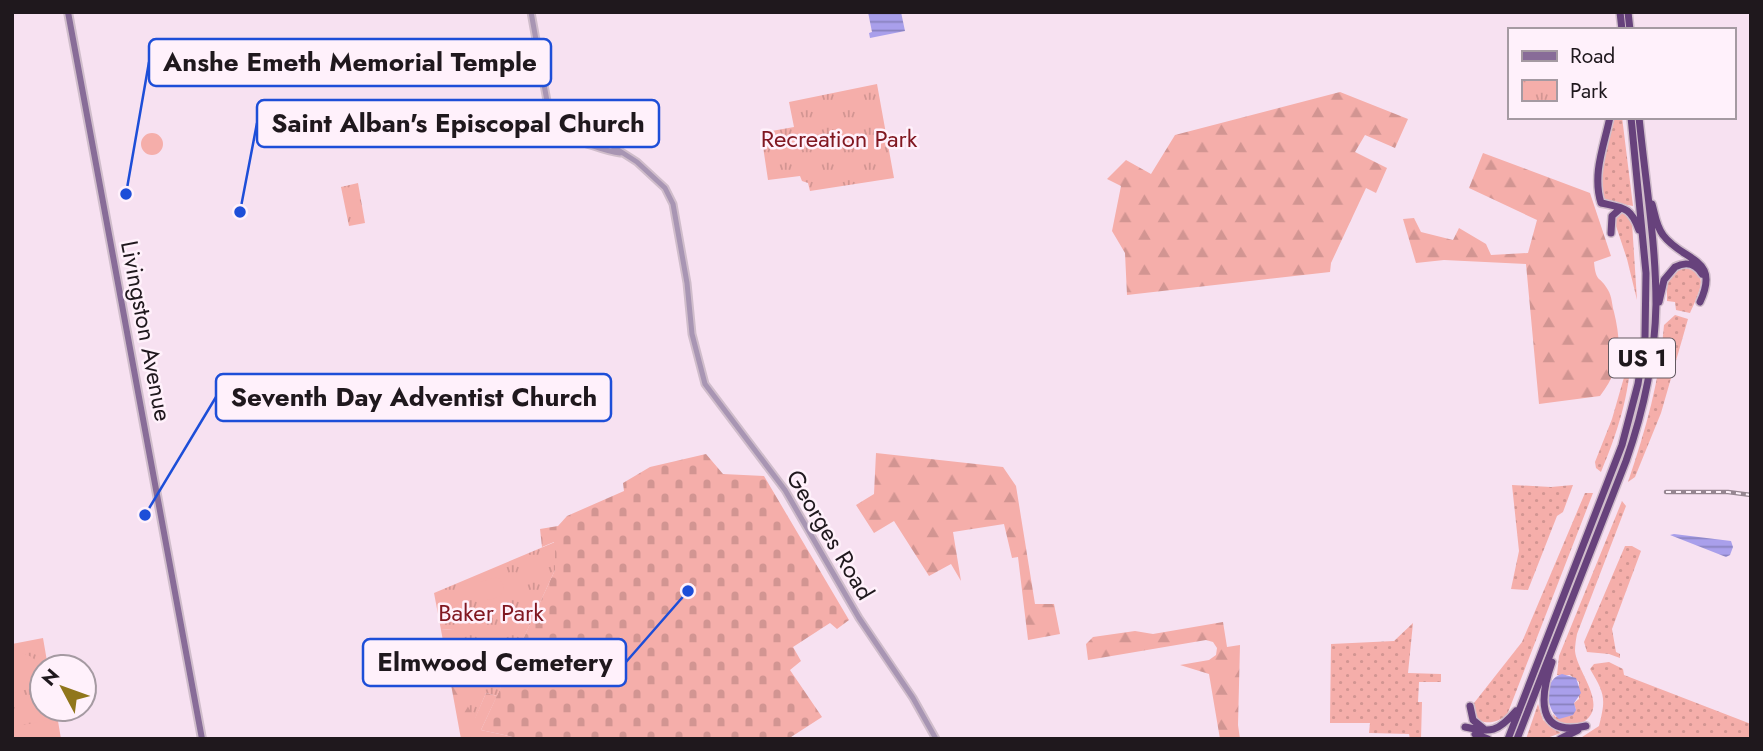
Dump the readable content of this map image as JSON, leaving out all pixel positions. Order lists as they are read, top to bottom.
{
  "streets": {
    "highway": ["US 1"],
    "main road": ["Livingston Avenue"],
    "street": ["Georges Road"]
  },
  "parks": ["Recreation Park", "Baker Park"],
  "places": [
    "Anshe Emeth Memorial Temple",
    "Saint Alban's Episcopal Church",
    "Seventh Day Adventist Church",
    "Elmwood Cemetery"
  ],
  "legend": ["Road", "Park"],
  "north": "top left"
}
